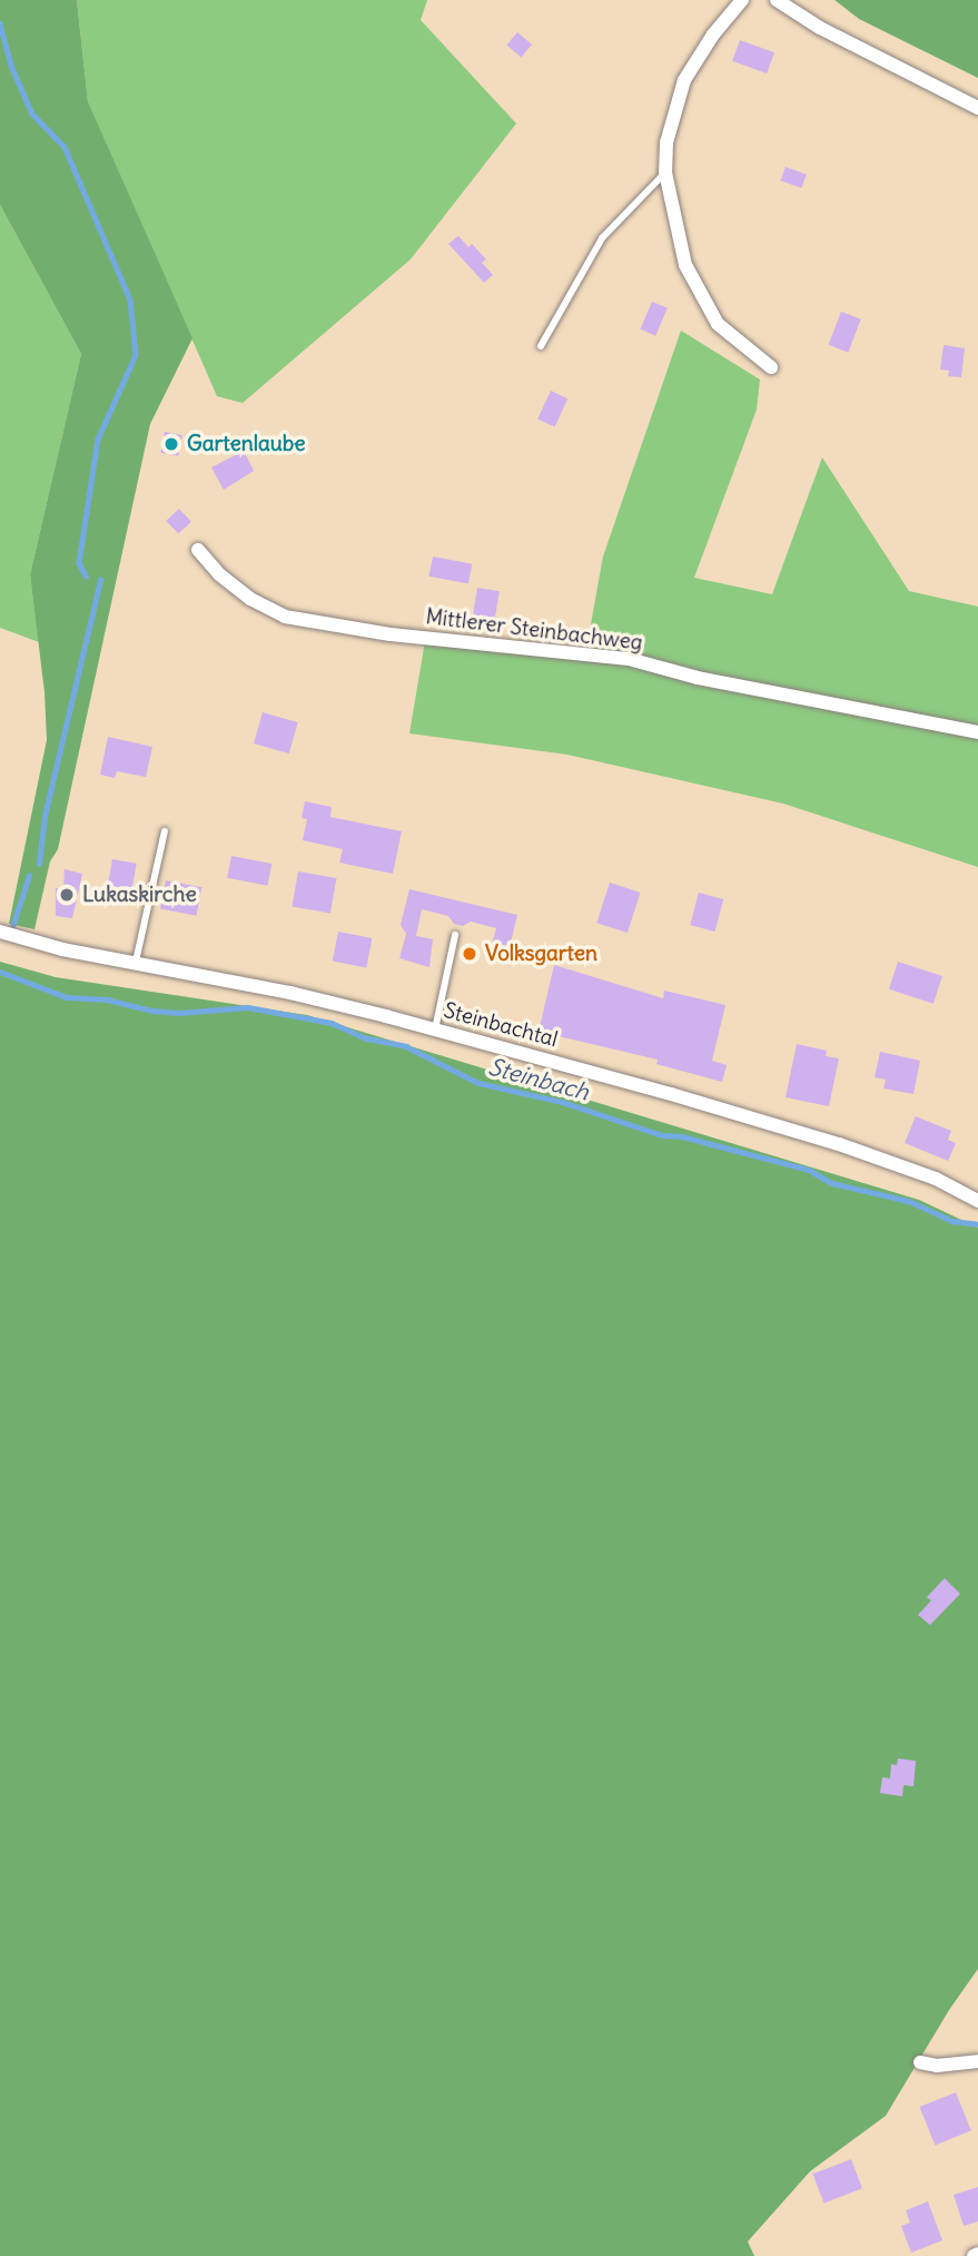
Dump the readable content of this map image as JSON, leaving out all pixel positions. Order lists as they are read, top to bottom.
{
  "streets": {
    "street": ["Mittlerer Steinbachweg", "Steinbachtal"]
  },
  "water": ["Steinbach"],
  "places": ["Gartenlaube", "Lukaskirche", "Volksgarten"]
}
